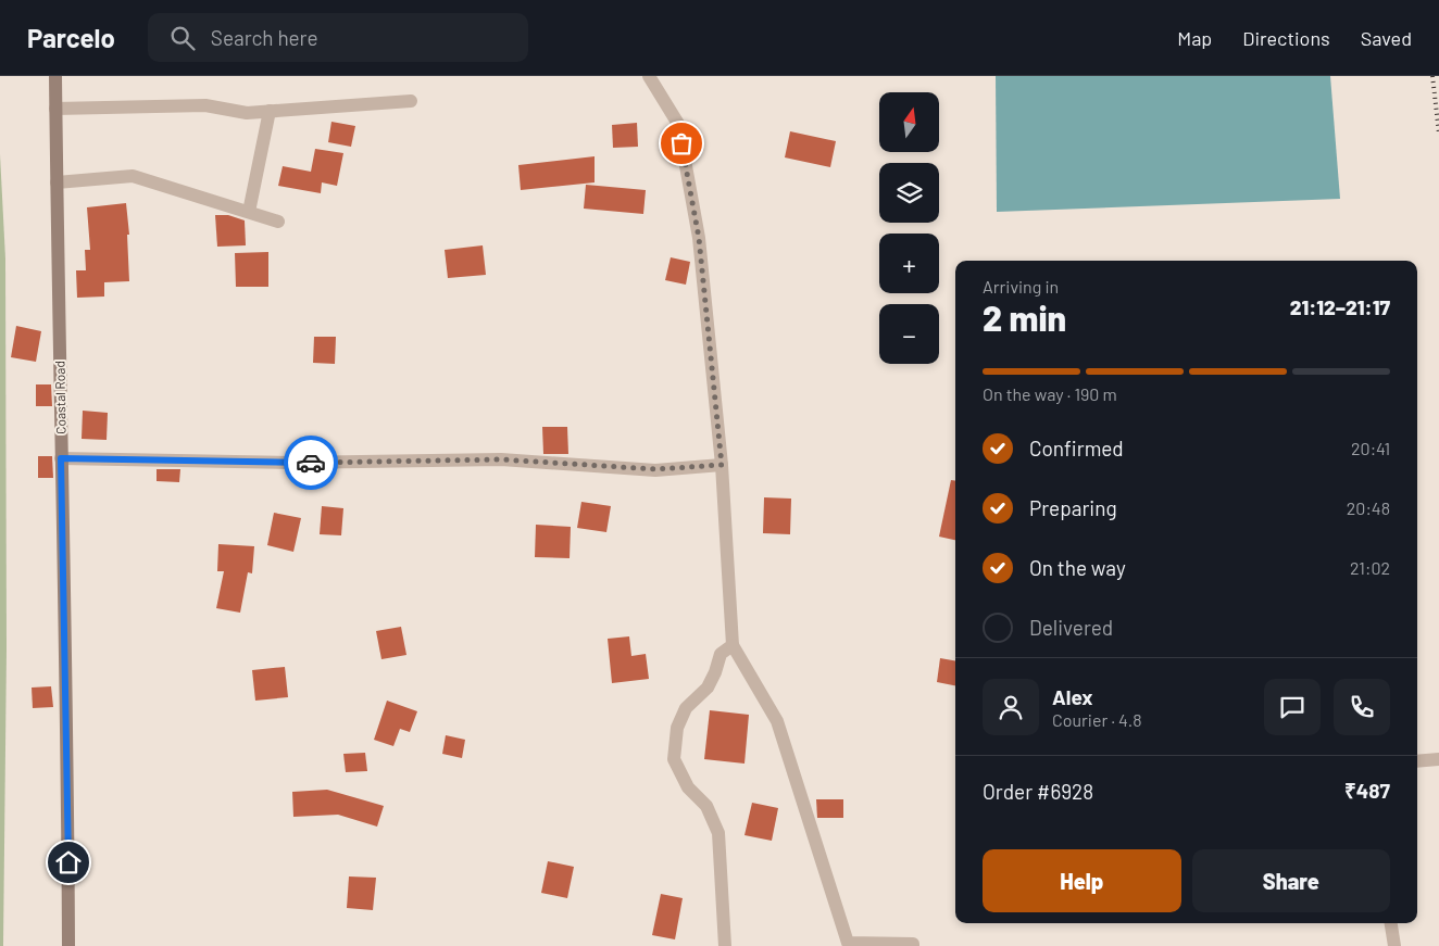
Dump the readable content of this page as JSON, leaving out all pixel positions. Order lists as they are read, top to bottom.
{
  "streets": {
    "main road": ["Coastal Road"]
  },
  "north": "top",
  "page": {
    "header": "Parcelo",
    "search": "Search here",
    "nav": ["Map", "Directions", "Saved"],
    "map_buttons": ["+", "−"],
    "heading": ["2 min", "Arriving in", "21:12–21:17"],
    "panel": [
      "Alex",
      "Courier · 4.8",
      "Order #6928",
      "₹487"
    ],
    "bar": "On the way · 190 m",
    "list": [
      ["Confirmed", "20:41"],
      ["Preparing", "20:48"],
      ["On the way", "21:02"],
      "Delivered"
    ],
    "buttons": ["Help", "Share"]
  }
}
